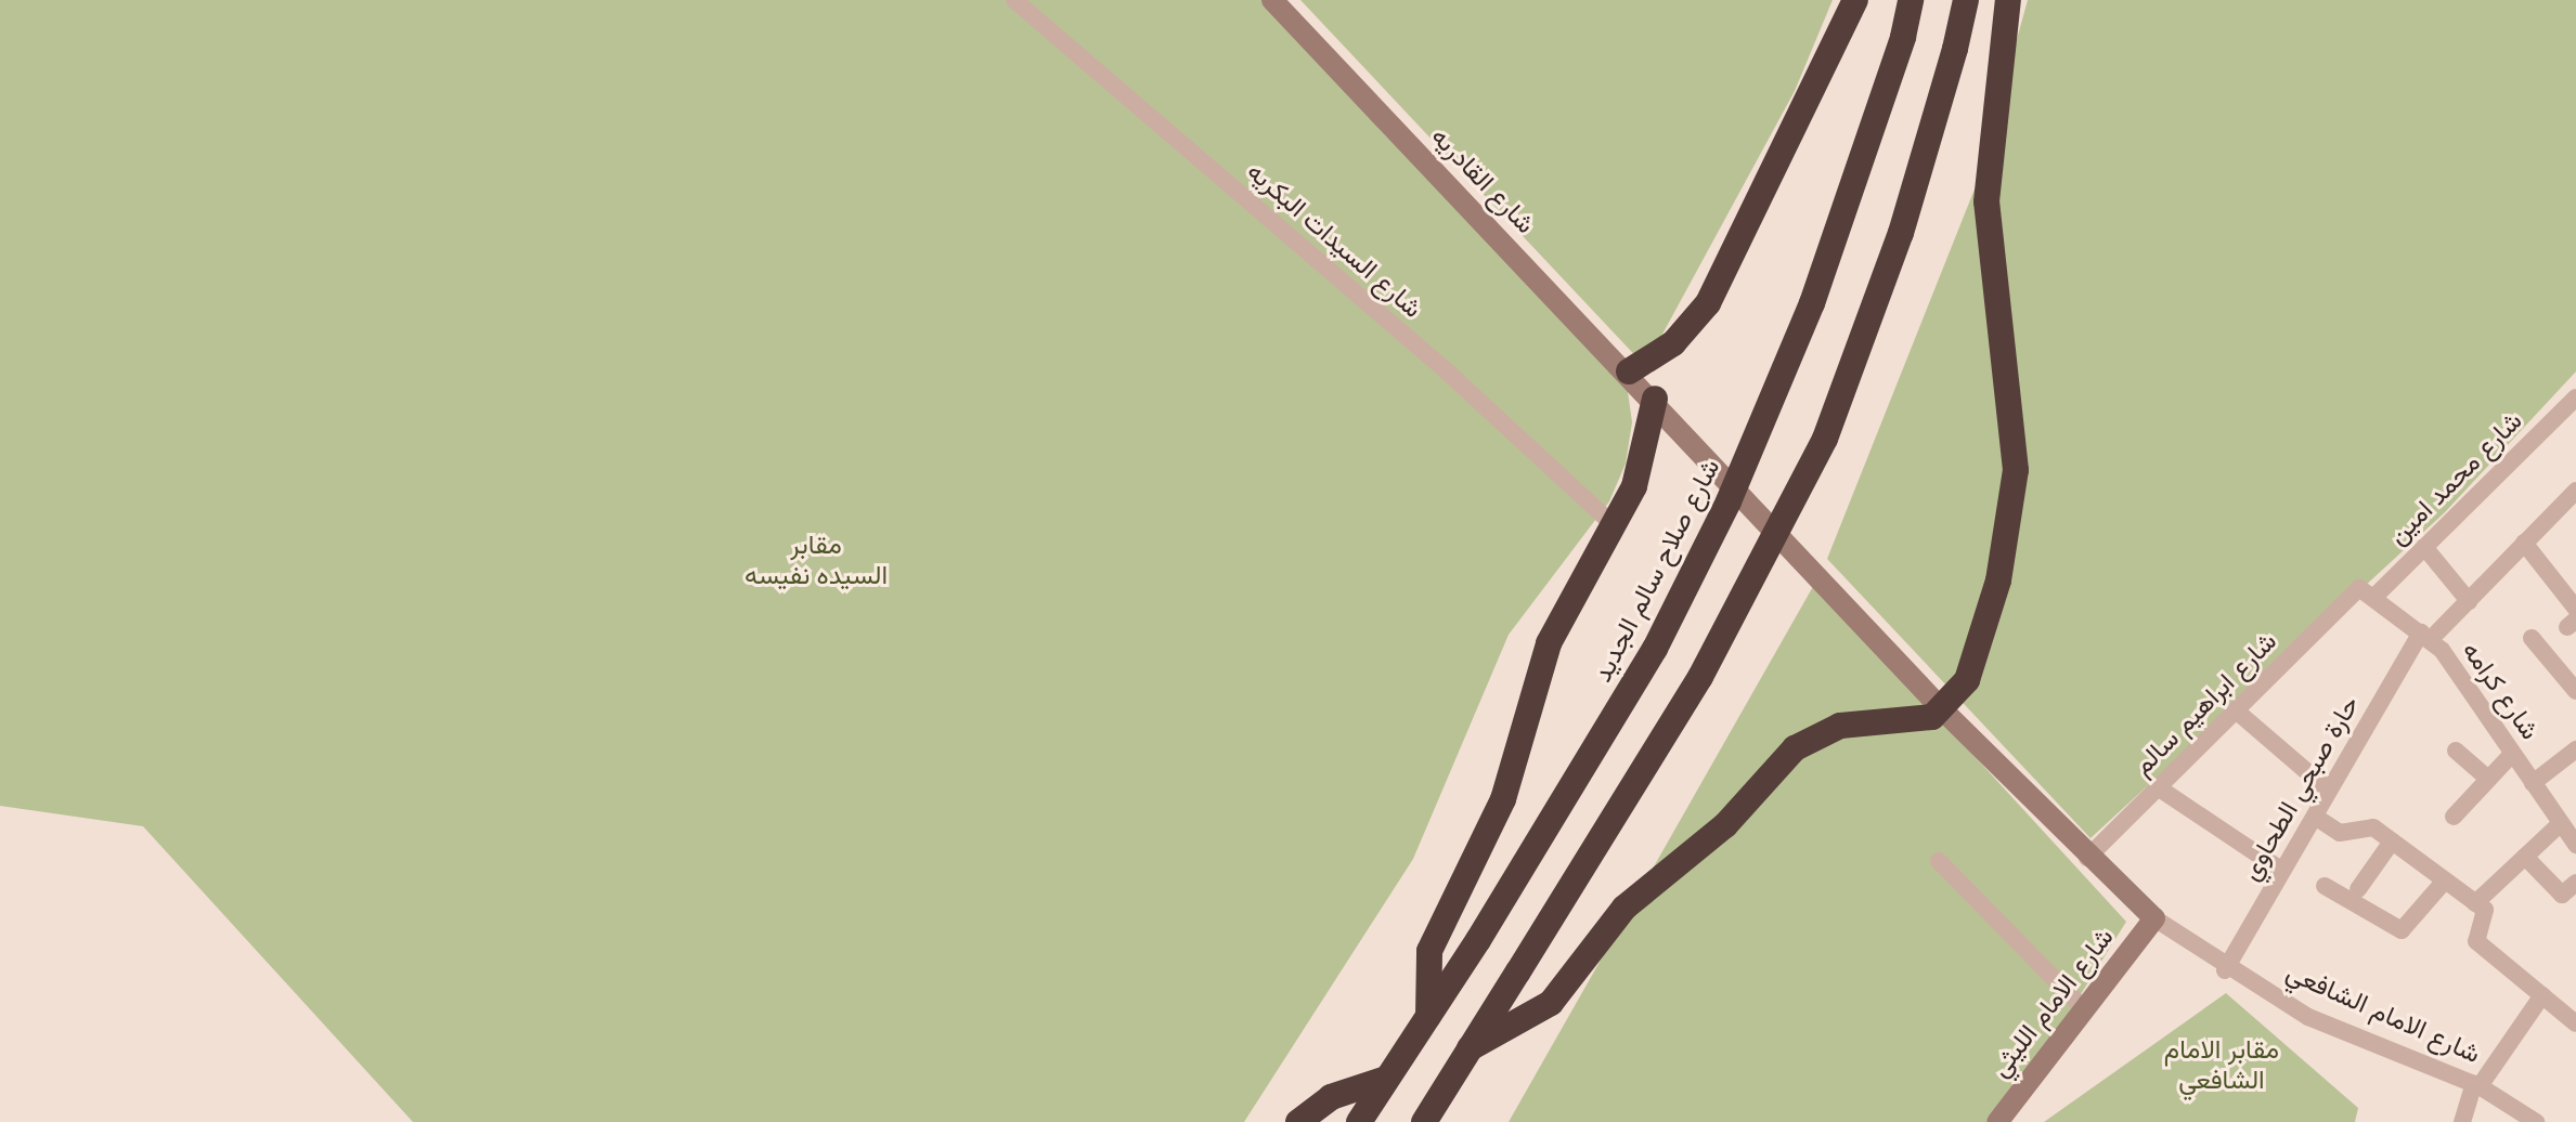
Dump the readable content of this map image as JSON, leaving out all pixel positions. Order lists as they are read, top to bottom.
{
  "streets": {
    "highway": ["شارع صلاح سالم الجديد"],
    "street": [
      "شارع القادريه",
      "شارع السيدات البكريه",
      "شارع محمد امين",
      "شارع كرامه",
      "شارع ابراهيم سالم",
      "حارة صبحي الطحاوي",
      "شارع الامام الليثي",
      "شارع الامام الشافعي"
    ]
  },
  "crossings": [
    ["شارع القادريه", "شارع الامام الشافعي"],
    ["شارع محمد امين", "شارع كرامه"],
    ["شارع محمد امين", "شارع ابراهيم سالم"],
    ["شارع كرامه", "شارع ابراهيم سالم"],
    ["شارع كرامه", "حارة صبحي الطحاوي"],
    ["شارع ابراهيم سالم", "شارع الامام الشافعي"],
    ["حارة صبحي الطحاوي", "شارع الامام الشافعي"],
    ["شارع الامام الليثي", "شارع الامام الشافعي"]
  ],
  "parks": ["مقابر السيده نفيسه", "مقابر الامام الشافعي"]
}
